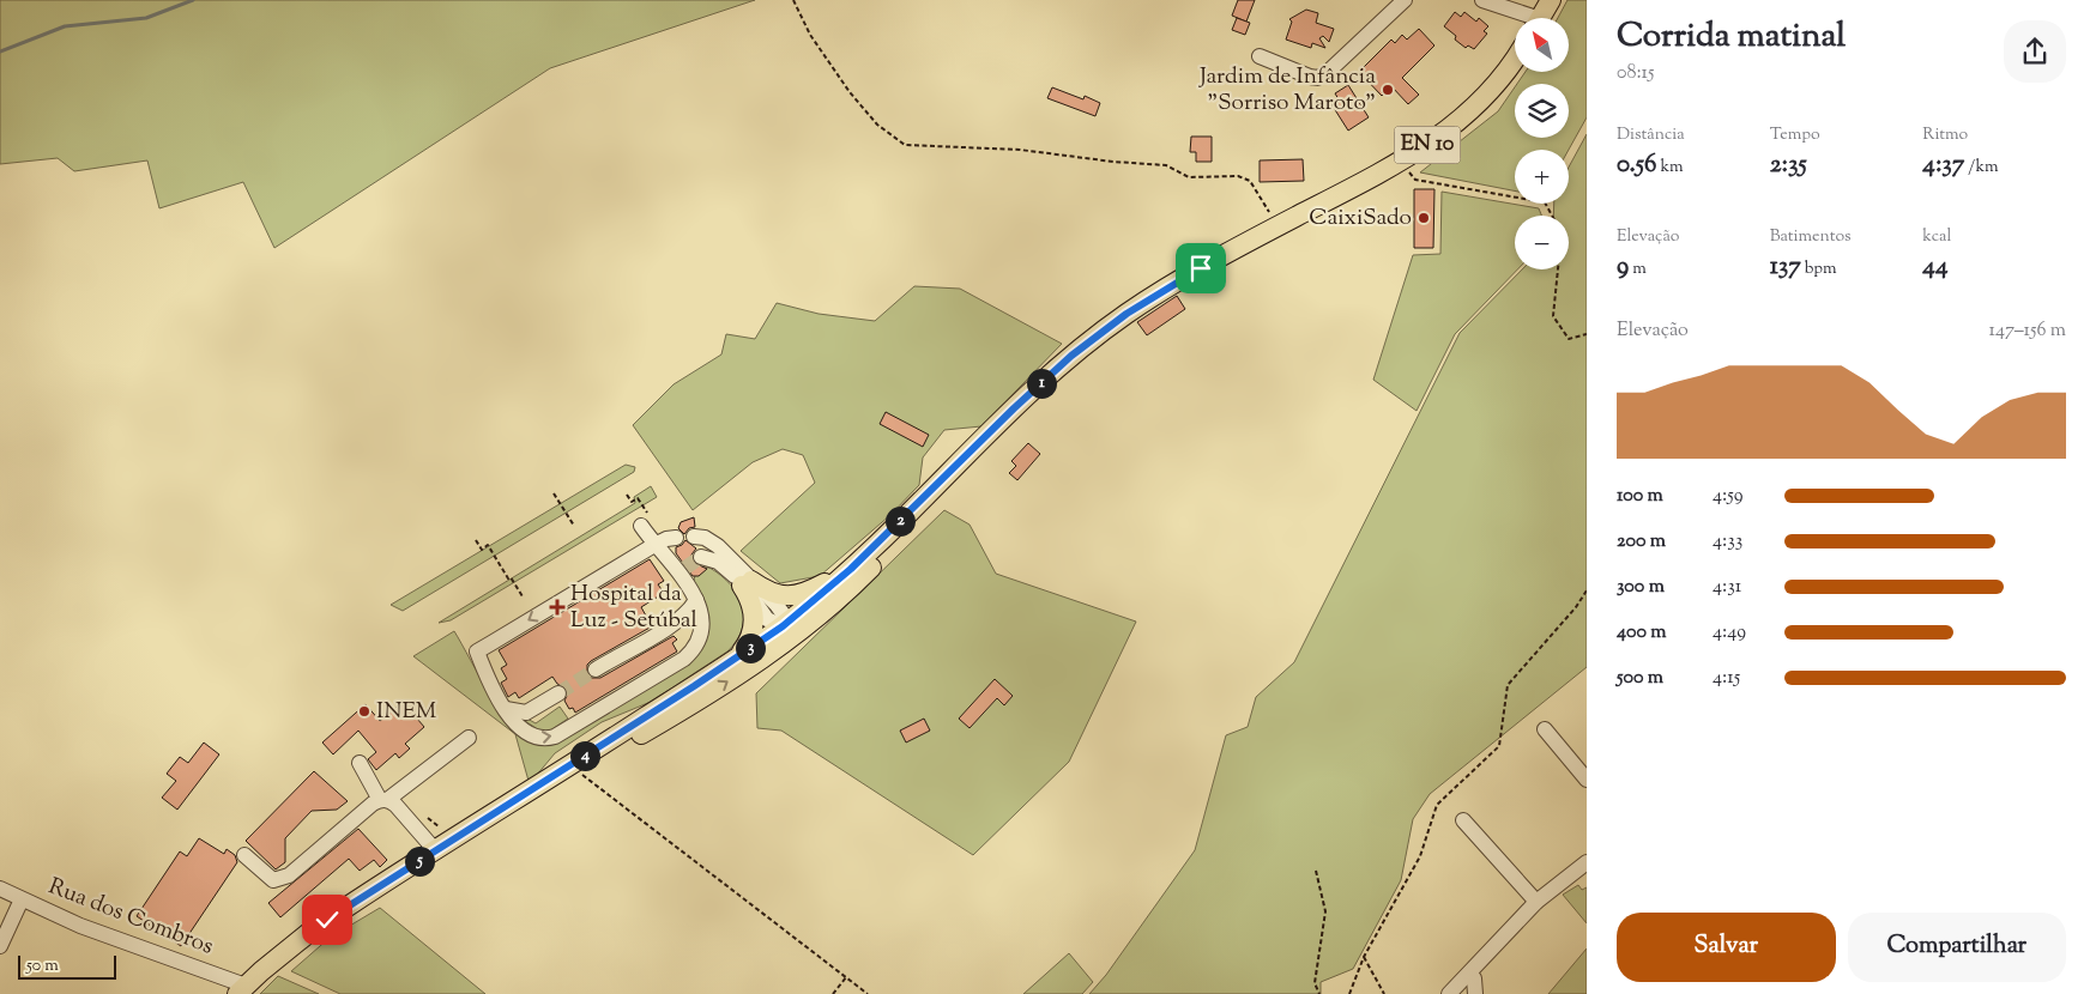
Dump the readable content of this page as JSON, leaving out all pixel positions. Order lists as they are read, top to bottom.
{
  "streets": {
    "main road": ["EN 10"],
    "street": ["Rua dos Combros"]
  },
  "crossings": [
    ["EN 10", "Rua dos Combros"]
  ],
  "places": {
    "other": ["Jardim de Infância \"Sorriso Maroto\"", "CaixiSado", "INEM"],
    "health": ["Hospital da Luz - Setúbal"]
  },
  "scale_bar": "50 m",
  "north": "top left",
  "page": {
    "heading": ["Corrida matinal", "08:15"],
    "map_buttons": ["+", "−"],
    "stats": [
      ["Distância", "0.56 km"],
      ["Tempo", "2:35"],
      ["Ritmo", "4:37 /km"],
      ["Elevação", "9 m"],
      ["Batimentos", "137 bpm"],
      ["kcal", "44"]
    ],
    "chart": ["Elevação", "147–156 m"],
    "pins": [
      "1",
      "2",
      "3",
      "4",
      "5"
    ],
    "list": [
      {
        "name": "100 m",
        "note": "4:59"
      },
      {
        "name": "200 m",
        "note": "4:33"
      },
      {
        "name": "300 m",
        "note": "4:31"
      },
      {
        "name": "400 m",
        "note": "4:49"
      },
      {
        "name": "500 m",
        "note": "4:15"
      }
    ],
    "buttons": ["Salvar", "Compartilhar"],
    "scale": "50 m"
  }
}
